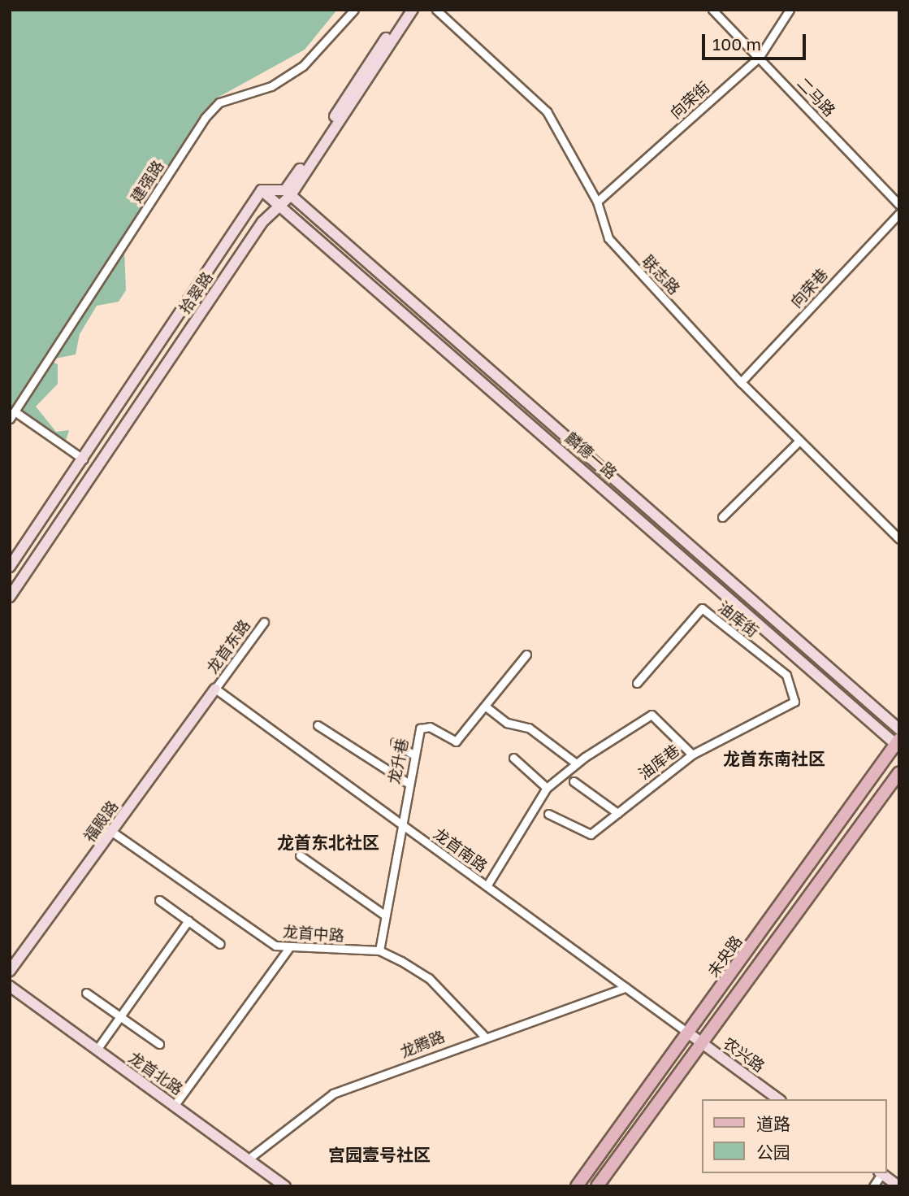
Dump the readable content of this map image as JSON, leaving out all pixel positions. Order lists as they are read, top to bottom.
{
  "streets": {
    "main road": [
      "拾翠路",
      "麟德一路",
      "福殿路",
      "未央路",
      "农兴路",
      "龙首北路"
    ],
    "street": [
      "二马路",
      "向荣街",
      "建强路",
      "联志路",
      "向荣巷",
      "油库街",
      "龙首东路",
      "龙升巷",
      "油库巷",
      "龙首南路",
      "龙首中路",
      "龙腾路"
    ]
  },
  "crossings": [
    ["二马路", "向荣街"],
    ["向荣街", "联志路"],
    ["联志路", "向荣巷"],
    ["拾翠路", "麟德一路"],
    ["麟德一路", "未央路"],
    ["油库街", "油库巷"],
    ["龙首东路", "福殿路"],
    ["龙首东路", "龙首南路"],
    ["龙升巷", "龙首南路"],
    ["龙升巷", "龙首中路"],
    ["福殿路", "龙首南路"],
    ["福殿路", "龙首中路"],
    ["龙首南路", "未央路"],
    ["龙首南路", "龙腾路"],
    ["龙首南路", "农兴路"],
    ["龙首中路", "龙腾路"],
    ["未央路", "农兴路"],
    ["龙腾路", "龙首北路"]
  ],
  "districts": ["龙首东南社区", "龙首东北社区", "宫园壹号社区"],
  "legend": ["道路", "公园"],
  "scale_bar": "100 m"
}
